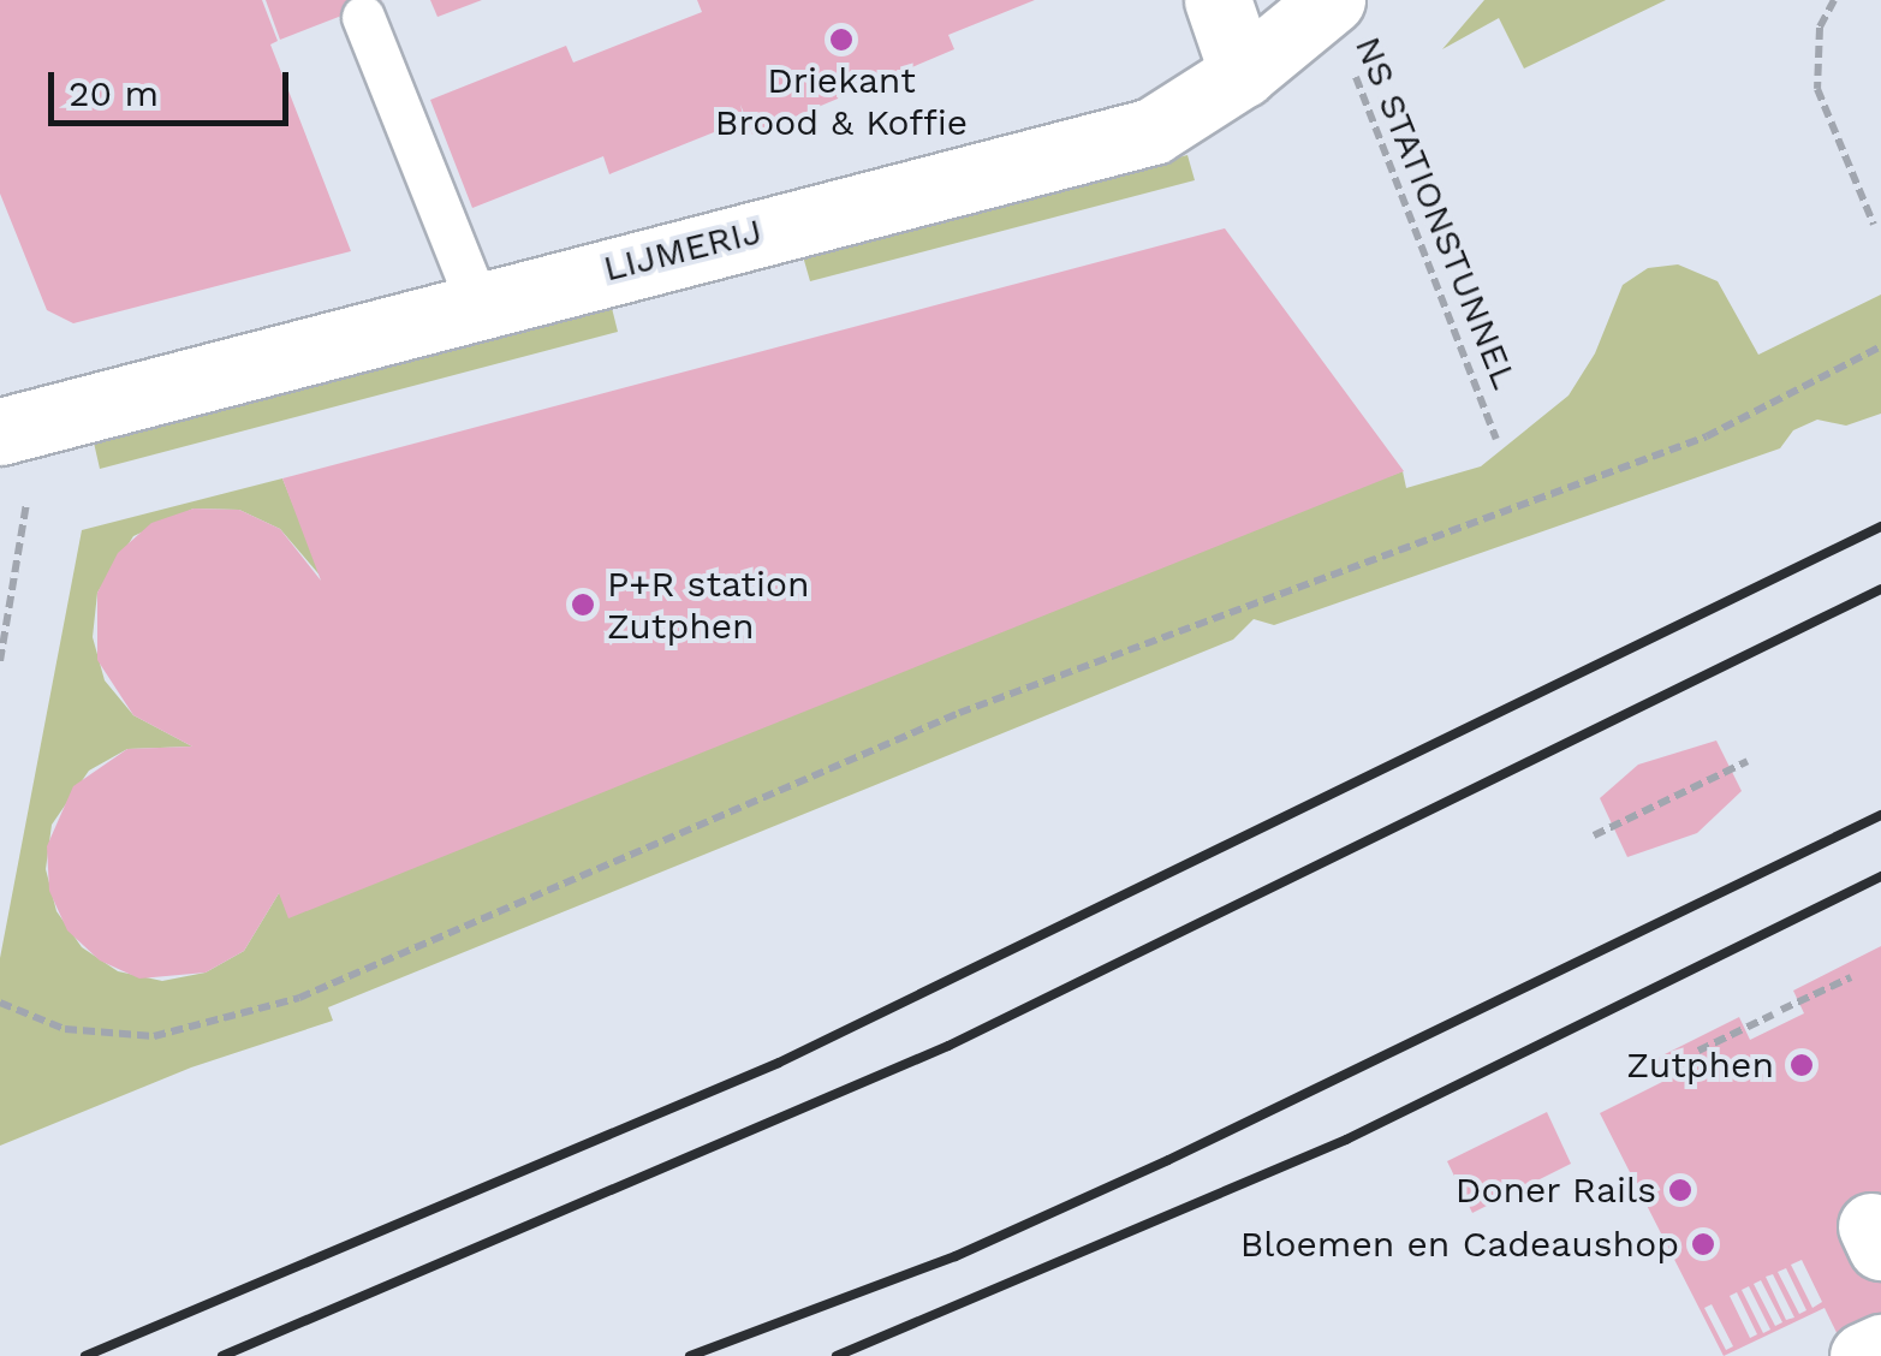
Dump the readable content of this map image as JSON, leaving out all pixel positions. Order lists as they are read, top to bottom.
{
  "streets": {
    "street": ["LIJMERIJ"],
    "path": ["NS STATIONSTUNNEL"]
  },
  "crossings": [
    ["NS STATIONSTUNNEL", "LIJMERIJ"]
  ],
  "places": [
    "Driekant Brood & Koffie",
    "P+R station Zutphen",
    "Zutphen",
    "Doner Rails",
    "Bloemen en Cadeaushop"
  ],
  "scale_bar": "20 m"
}
